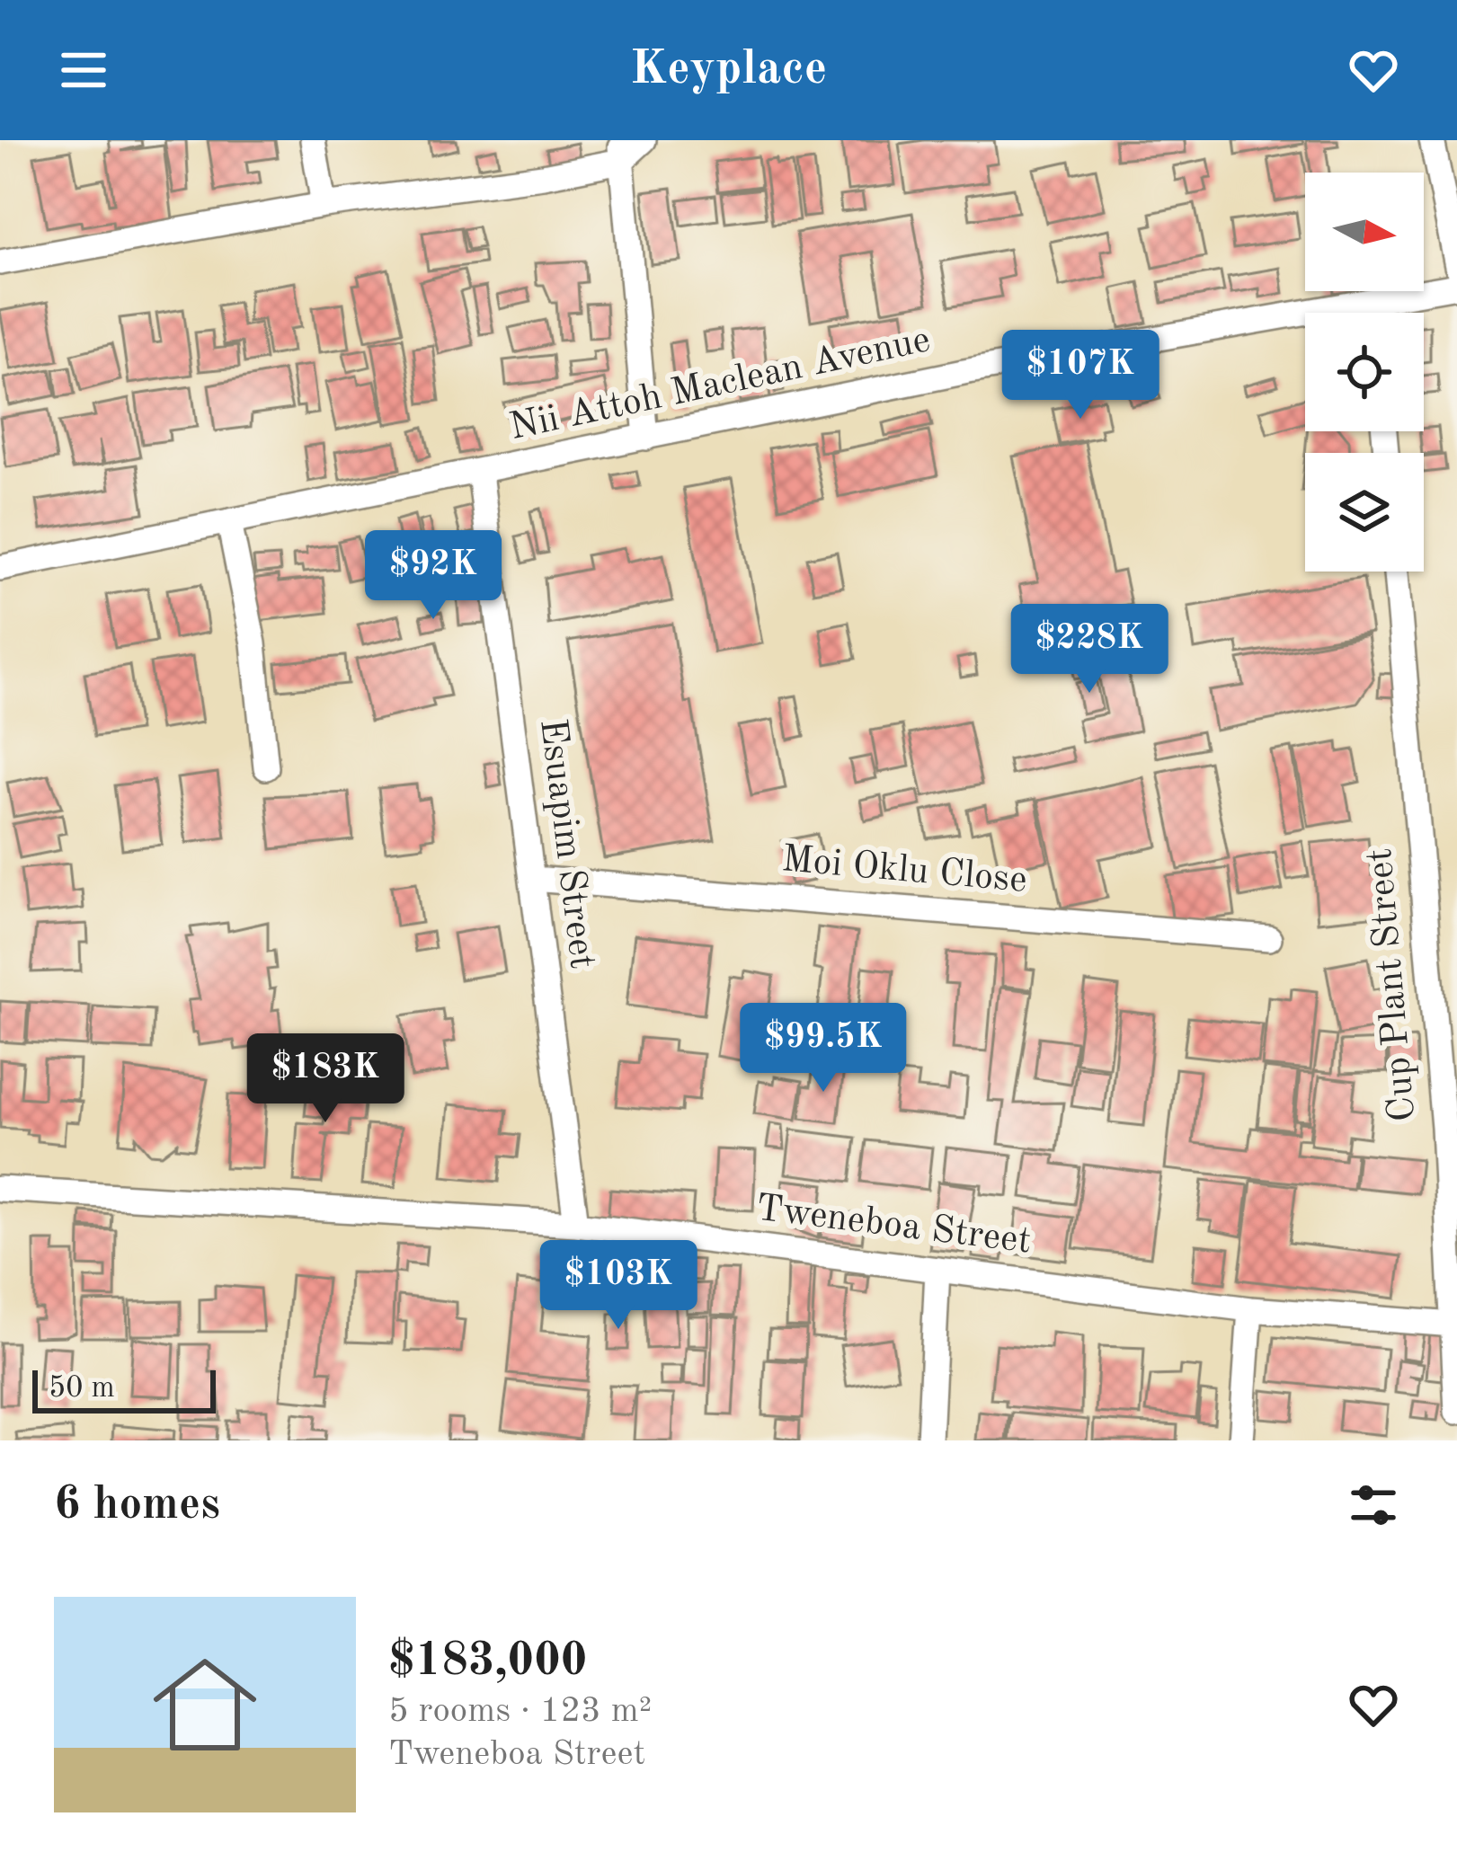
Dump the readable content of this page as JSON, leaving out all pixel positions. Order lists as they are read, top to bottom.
{
  "streets": {
    "street": [
      "Nii Attoh Maclean Avenue",
      "Esuapim Street",
      "Moi Oklu Close",
      "Cup Plant Street",
      "Tweneboa Street"
    ]
  },
  "crossings": [
    ["Nii Attoh Maclean Avenue", "Esuapim Street"],
    ["Esuapim Street", "Moi Oklu Close"],
    ["Esuapim Street", "Tweneboa Street"],
    ["Cup Plant Street", "Tweneboa Street"]
  ],
  "scale_bar": "50 m",
  "north": "right",
  "page": {
    "header": "Keyplace",
    "price": [
      "$107K",
      "$92K",
      "$228K",
      "$99.5K",
      "$183K",
      "$103K"
    ],
    "scale": "50 m",
    "heading": "6 homes",
    "list": [
      {
        "name": "$183,000",
        "note": "5 rooms · 123 m² · Tweneboa Street"
      }
    ]
  }
}
